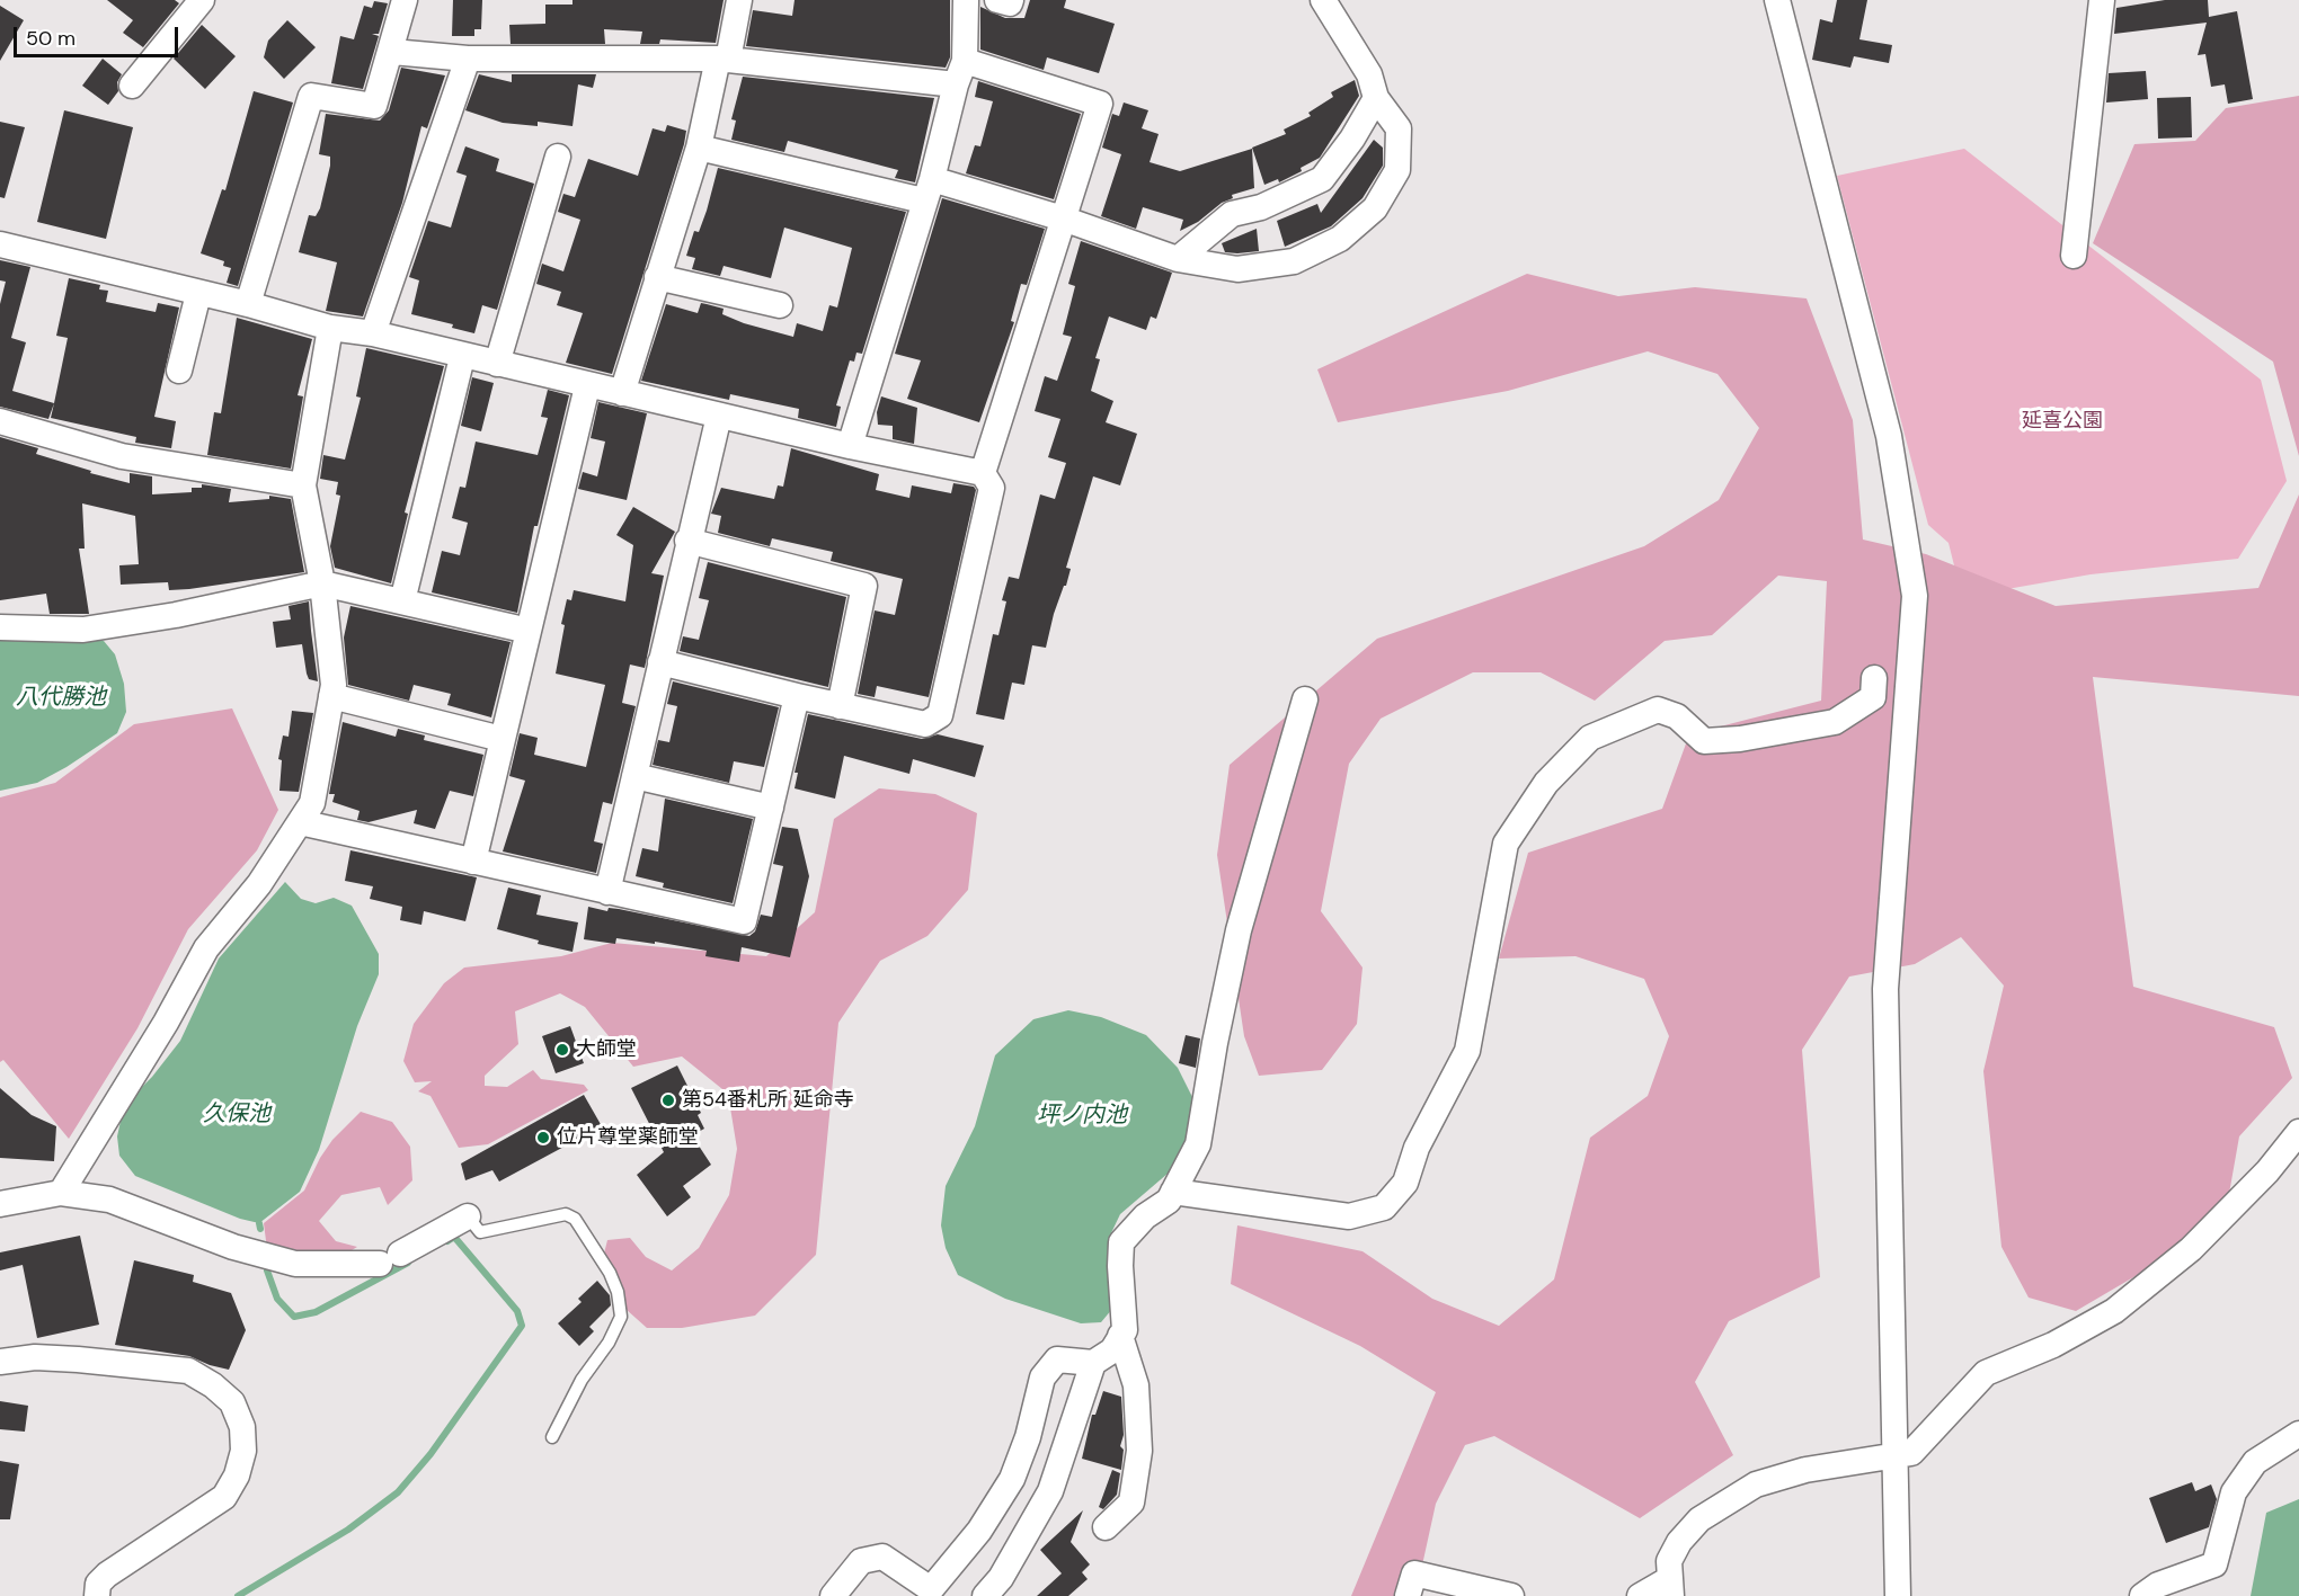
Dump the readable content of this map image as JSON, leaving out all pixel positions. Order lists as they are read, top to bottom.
{
  "water": ["八代勝池", "久保池", "坪ノ内池"],
  "parks": ["延喜公園"],
  "places": ["大師堂", "第54番札所 延命寺", "位片尊堂薬師堂"],
  "scale_bar": "50 m"
}
